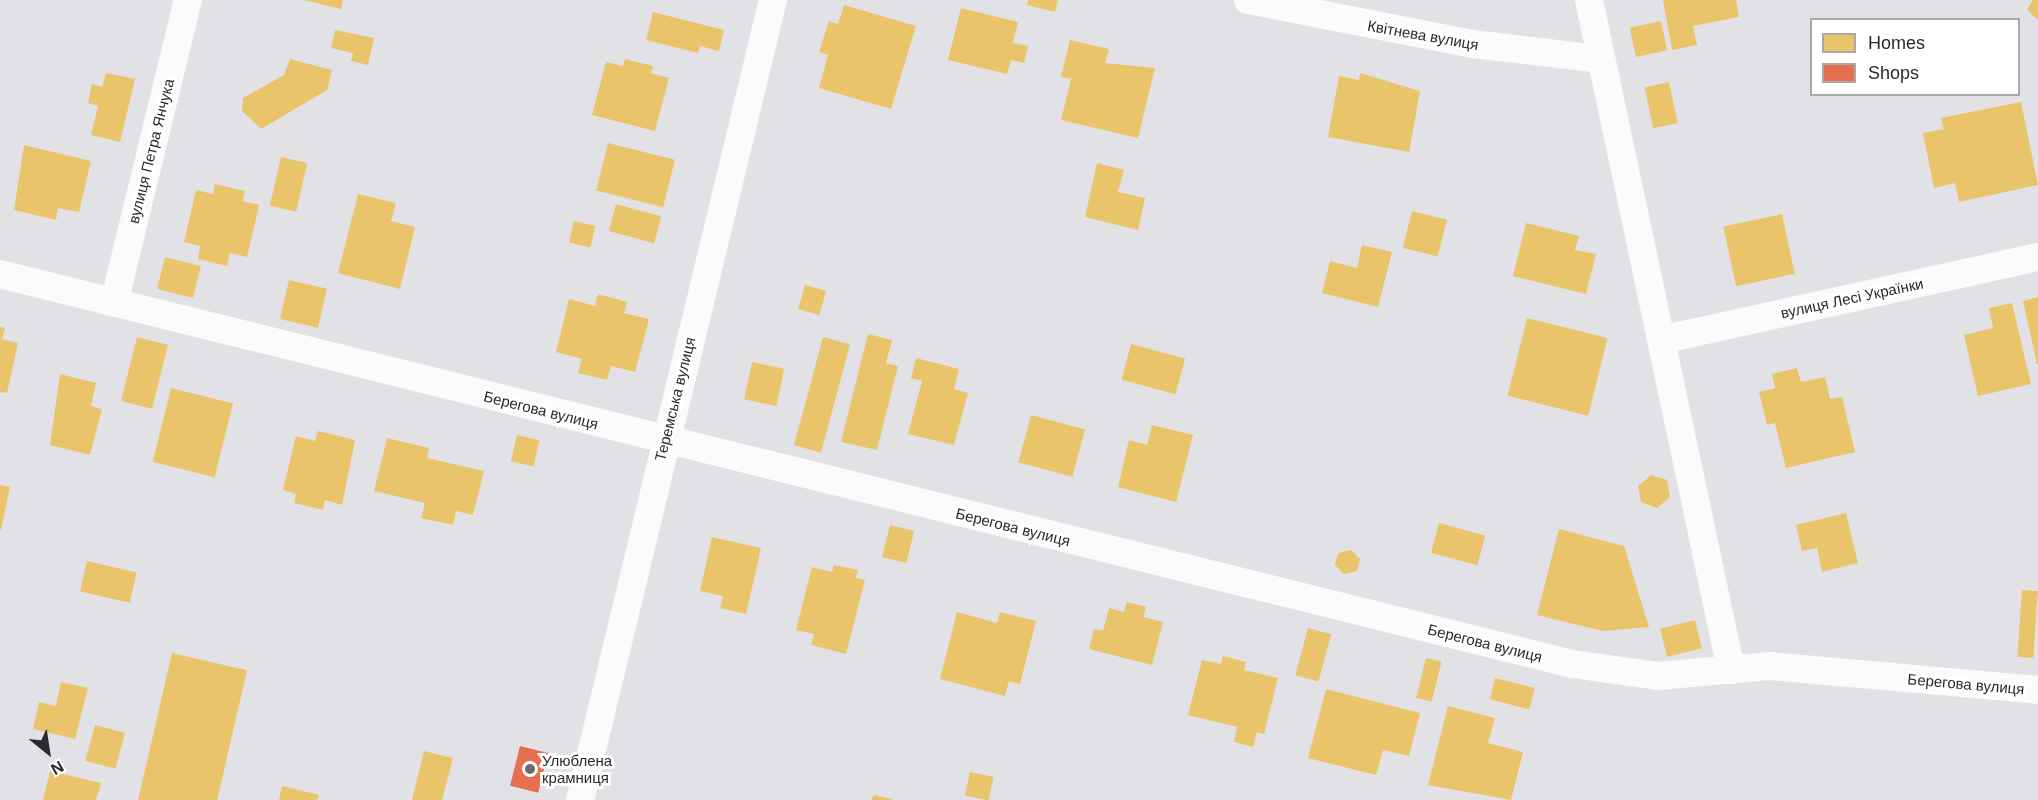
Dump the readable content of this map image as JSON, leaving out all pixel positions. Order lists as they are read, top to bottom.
{
  "streets": {
    "street": [
      "Квітнева вулиця",
      "вулиця Петра Янчука",
      "вулиця Лесі Українки",
      "Теремська вулиця",
      "Берегова вулиця"
    ]
  },
  "crossings": [
    ["вулиця Петра Янчука", "Берегова вулиця"],
    ["Теремська вулиця", "Берегова вулиця"]
  ],
  "places": ["Улюблена крамниця"],
  "legend": ["Homes", "Shops"],
  "north": "bottom right"
}
